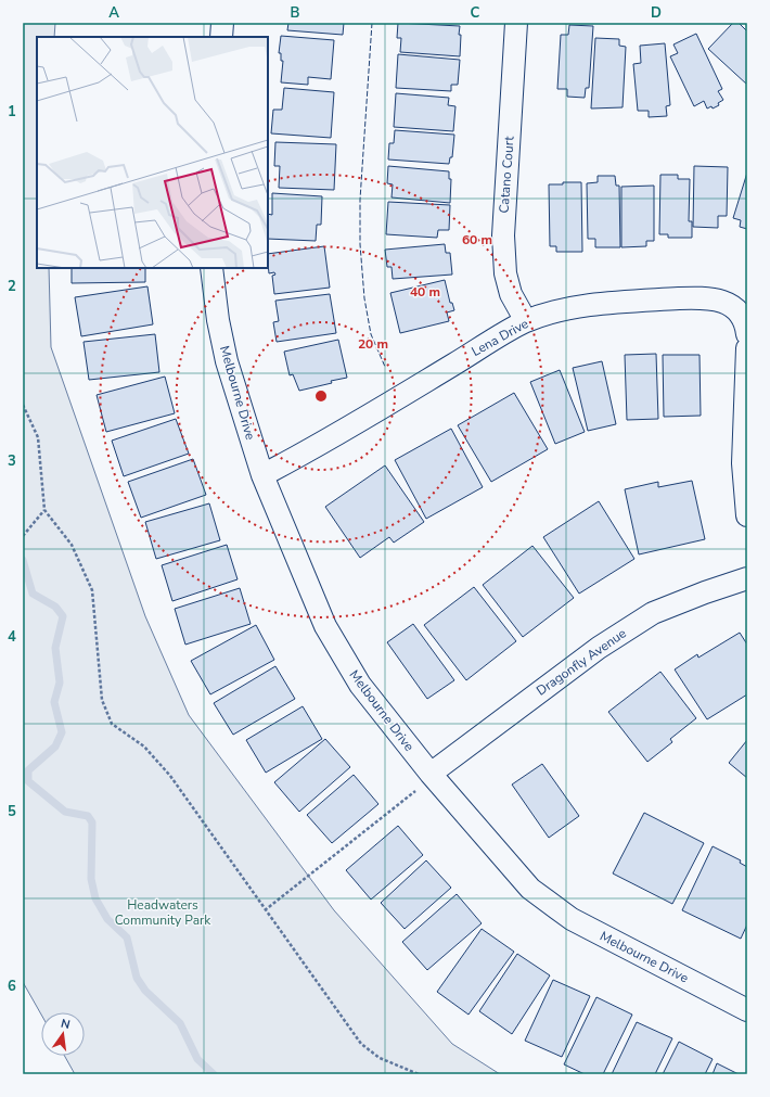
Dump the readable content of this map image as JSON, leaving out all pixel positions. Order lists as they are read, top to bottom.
{
  "streets": {
    "street": [
      "Catano Court",
      "Lena Drive",
      "Melbourne Drive",
      "Dragonfly Avenue"
    ]
  },
  "crossings": [
    ["Catano Court", "Lena Drive"],
    ["Lena Drive", "Melbourne Drive"],
    ["Melbourne Drive", "Dragonfly Avenue"]
  ],
  "parks": ["Headwaters Community Park"],
  "north": "top",
  "grid": {
    "columns": [
      "A",
      "B",
      "C",
      "D"
    ],
    "rows": [
      "1",
      "2",
      "3",
      "4",
      "5",
      "6"
    ]
  },
  "rings": ["60 m", "40 m", "20 m"]
}
